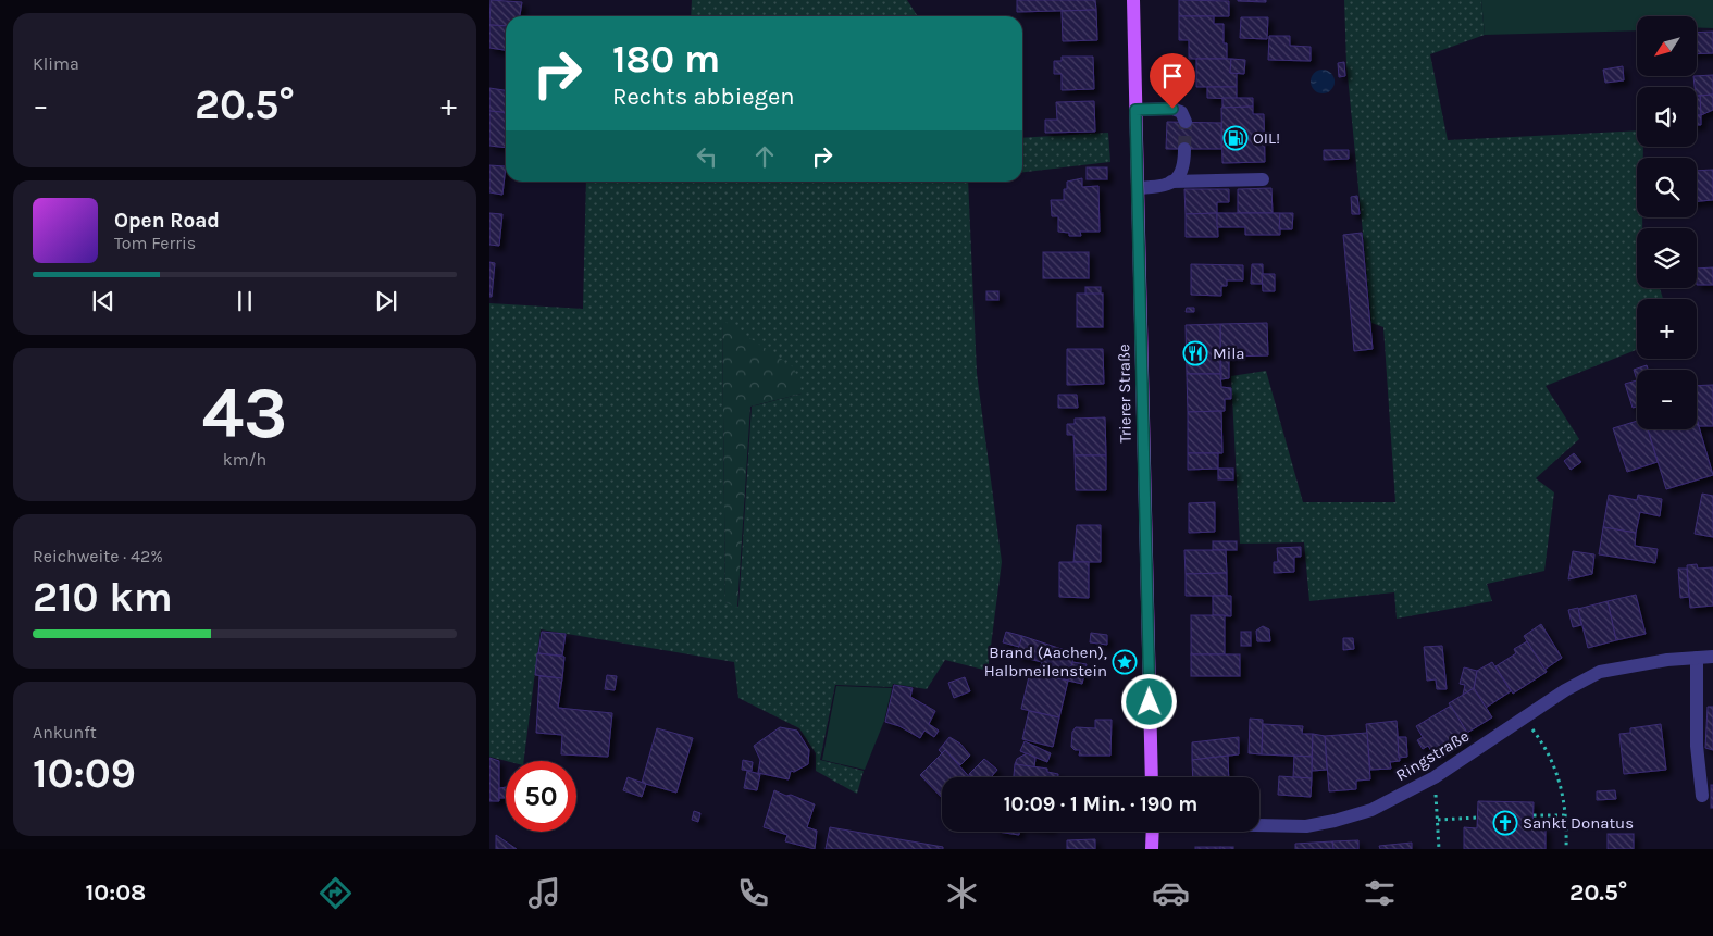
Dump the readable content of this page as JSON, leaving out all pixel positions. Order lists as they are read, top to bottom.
{
  "streets": {
    "main road": ["Trierer Straße"],
    "street": ["Ringstraße"]
  },
  "places": {
    "fuel station": ["OIL!"],
    "restaurant": ["Mila"],
    "place": ["Brand (Aachen), Halbmeilenstein"],
    "church": ["Sankt Donatus"]
  },
  "north": "bottom left",
  "page": {
    "tile": [
      "Klima",
      ["43", "km/h"],
      ["Reichweite · 42%", "210 km"],
      ["Ankunft", "10:09"]
    ],
    "map_buttons": ["+", "−"],
    "turn": ["180 m", "Rechts abbiegen"],
    "heat": ["−", "20.5°", "+"],
    "song": ["Open Road", "Tom Ferris"],
    "limit": "50",
    "trip": "10:09 · 1 Min. · 190 m",
    "tabs": ["10:08", "20.5°"]
  }
}
